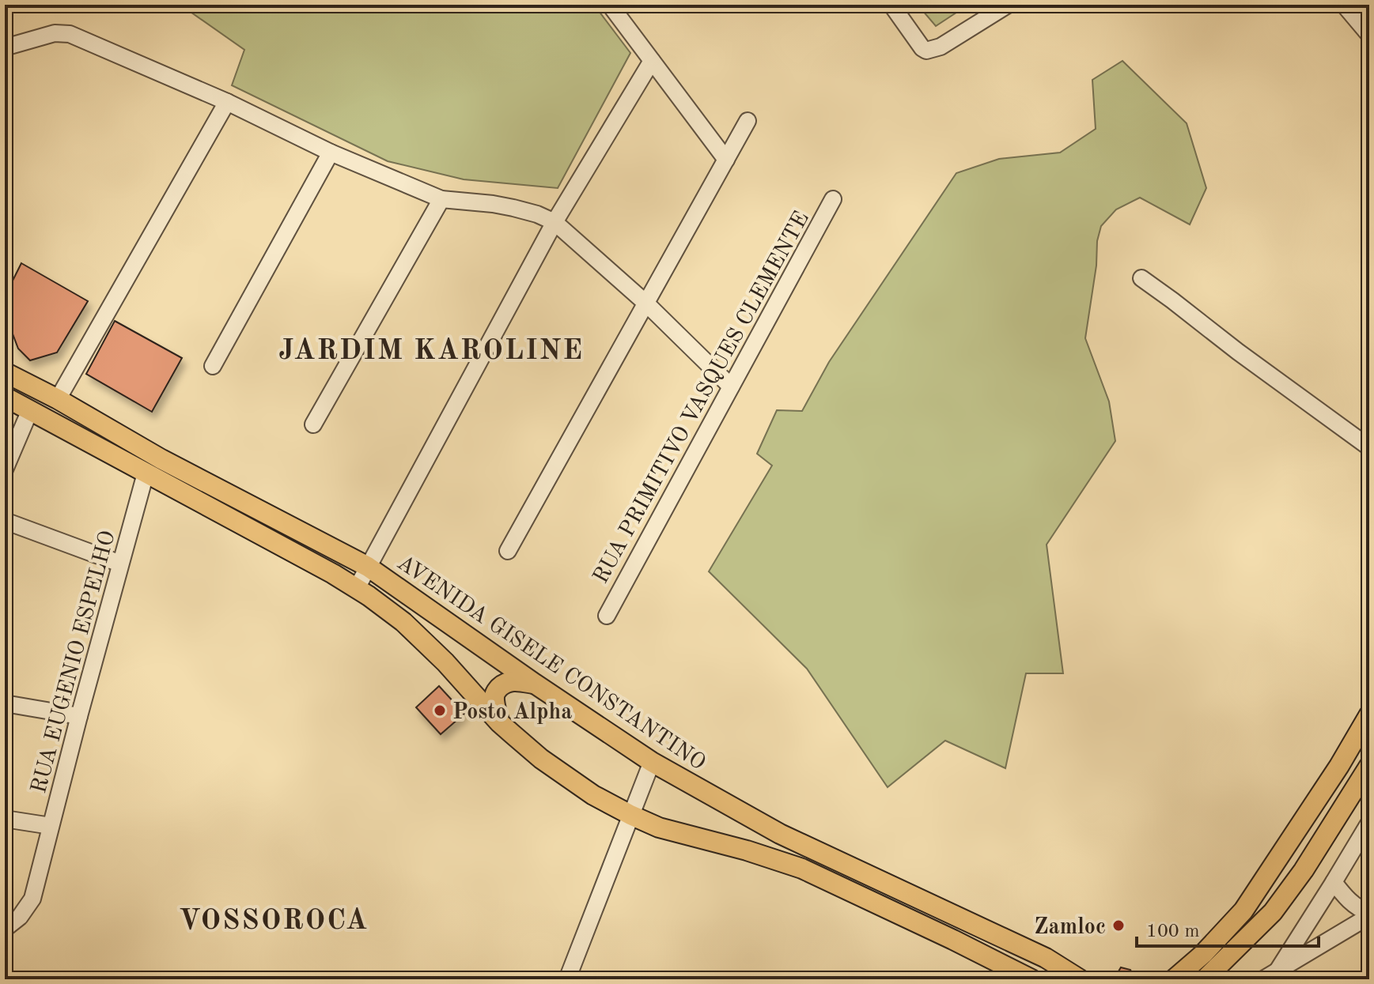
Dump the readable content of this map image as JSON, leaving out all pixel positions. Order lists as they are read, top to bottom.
{
  "streets": {
    "main road": ["AVENIDA GISELE CONSTANTINO"],
    "street": ["RUA PRIMITIVO VASQUES CLEMENTE", "RUA EUGENIO ESPELHO"]
  },
  "districts": ["JARDIM KAROLINE", "VOSSOROCA"],
  "places": ["Posto Alpha", "Zamloc"],
  "scale_bar": "100 m"
}
